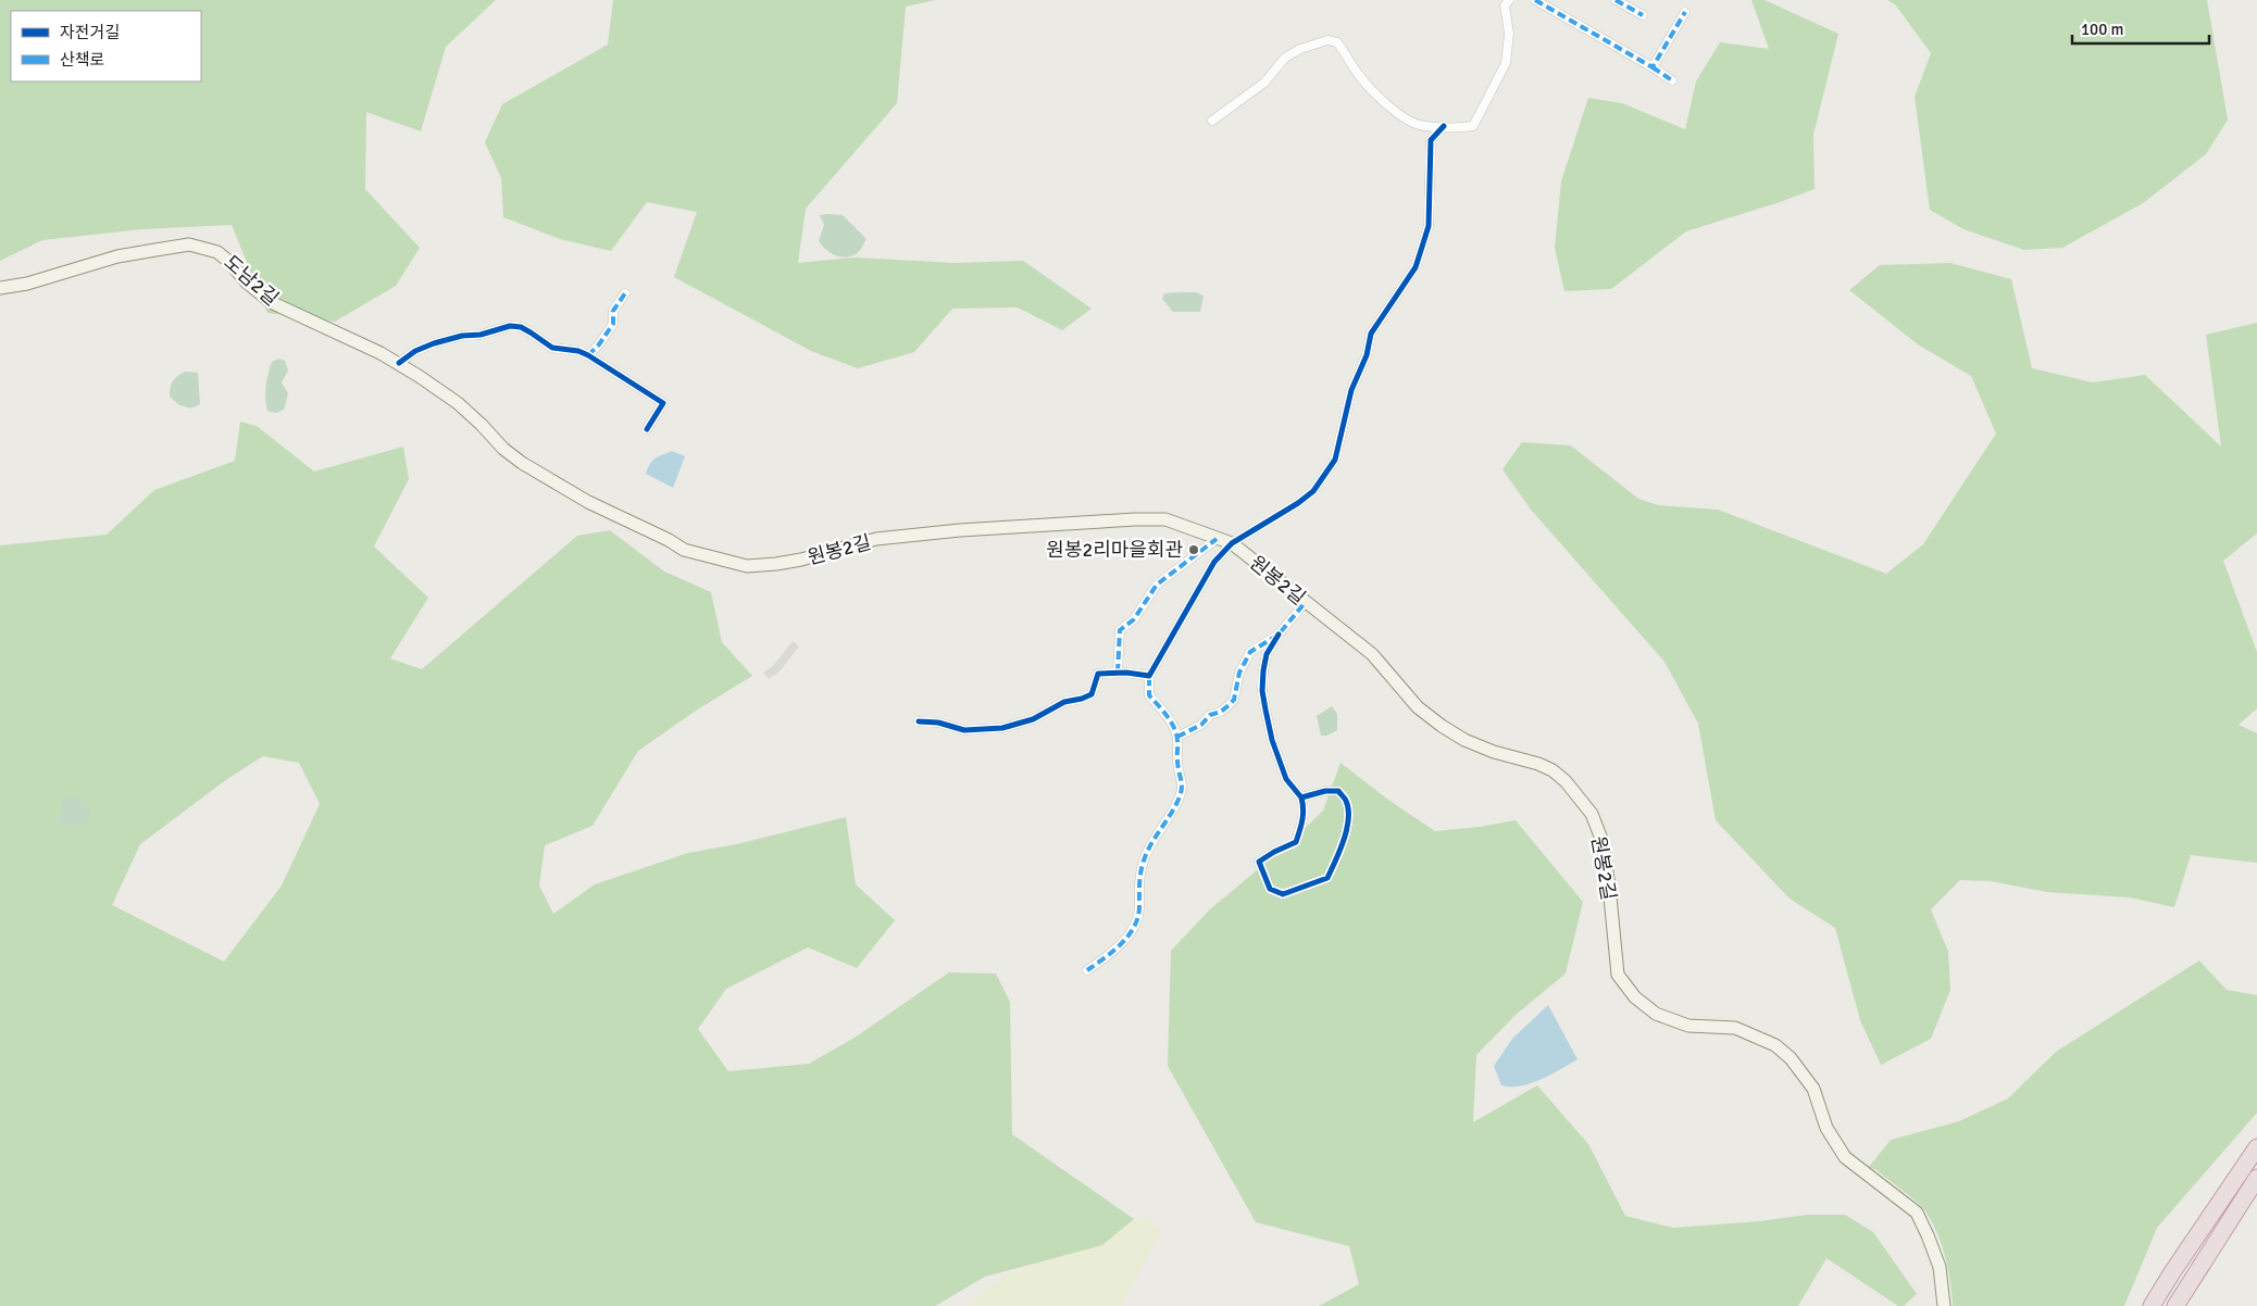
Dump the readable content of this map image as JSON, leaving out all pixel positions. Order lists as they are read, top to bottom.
{
  "streets": {
    "main road": ["도남2길", "원봉2길"]
  },
  "crossings": [
    ["도남2길", "원봉2길"]
  ],
  "places": ["원봉2리마을회관"],
  "legend": ["자전거길", "산책로"],
  "scale_bar": "100 m"
}
